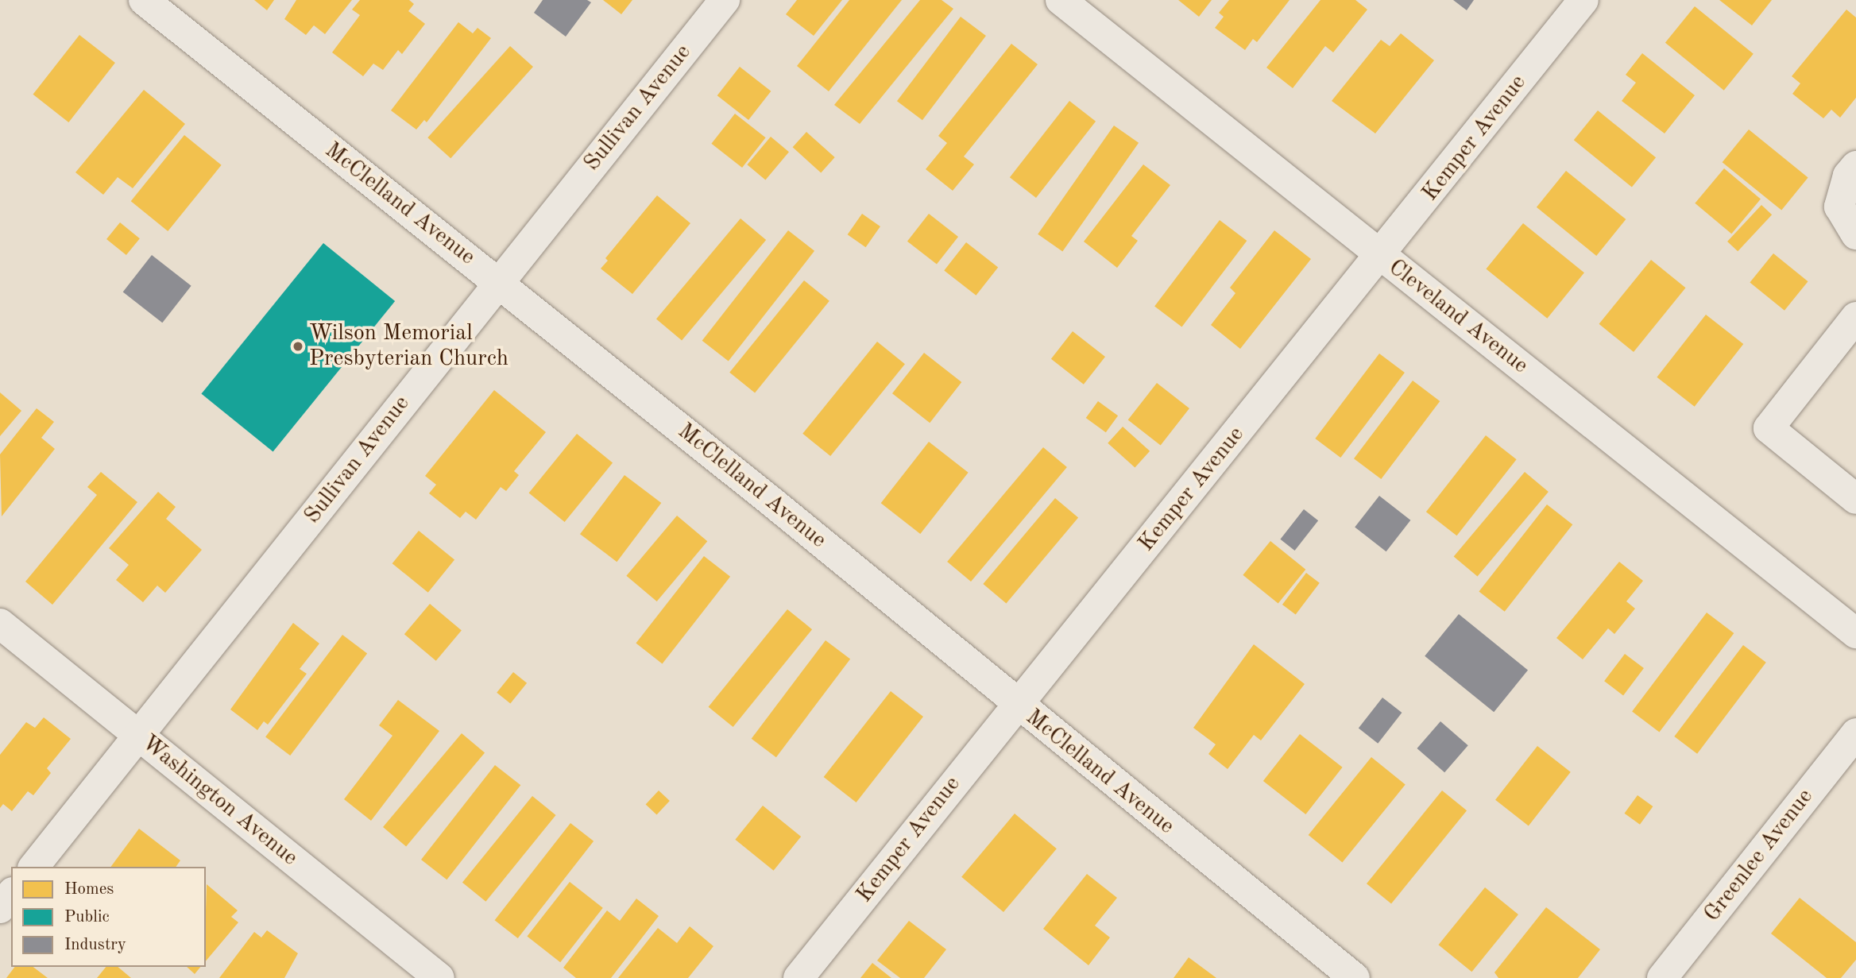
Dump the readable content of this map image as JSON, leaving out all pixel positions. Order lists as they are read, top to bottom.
{
  "streets": {
    "street": [
      "Sullivan Avenue",
      "Kemper Avenue",
      "McClelland Avenue",
      "Cleveland Avenue",
      "Washington Avenue",
      "Greenlee Avenue"
    ]
  },
  "crossings": [
    ["Sullivan Avenue", "McClelland Avenue"],
    ["Sullivan Avenue", "Washington Avenue"],
    ["Kemper Avenue", "McClelland Avenue"],
    ["Kemper Avenue", "Cleveland Avenue"]
  ],
  "places": ["Wilson Memorial Presbyterian Church"],
  "legend": ["Homes", "Public", "Industry"]
}
